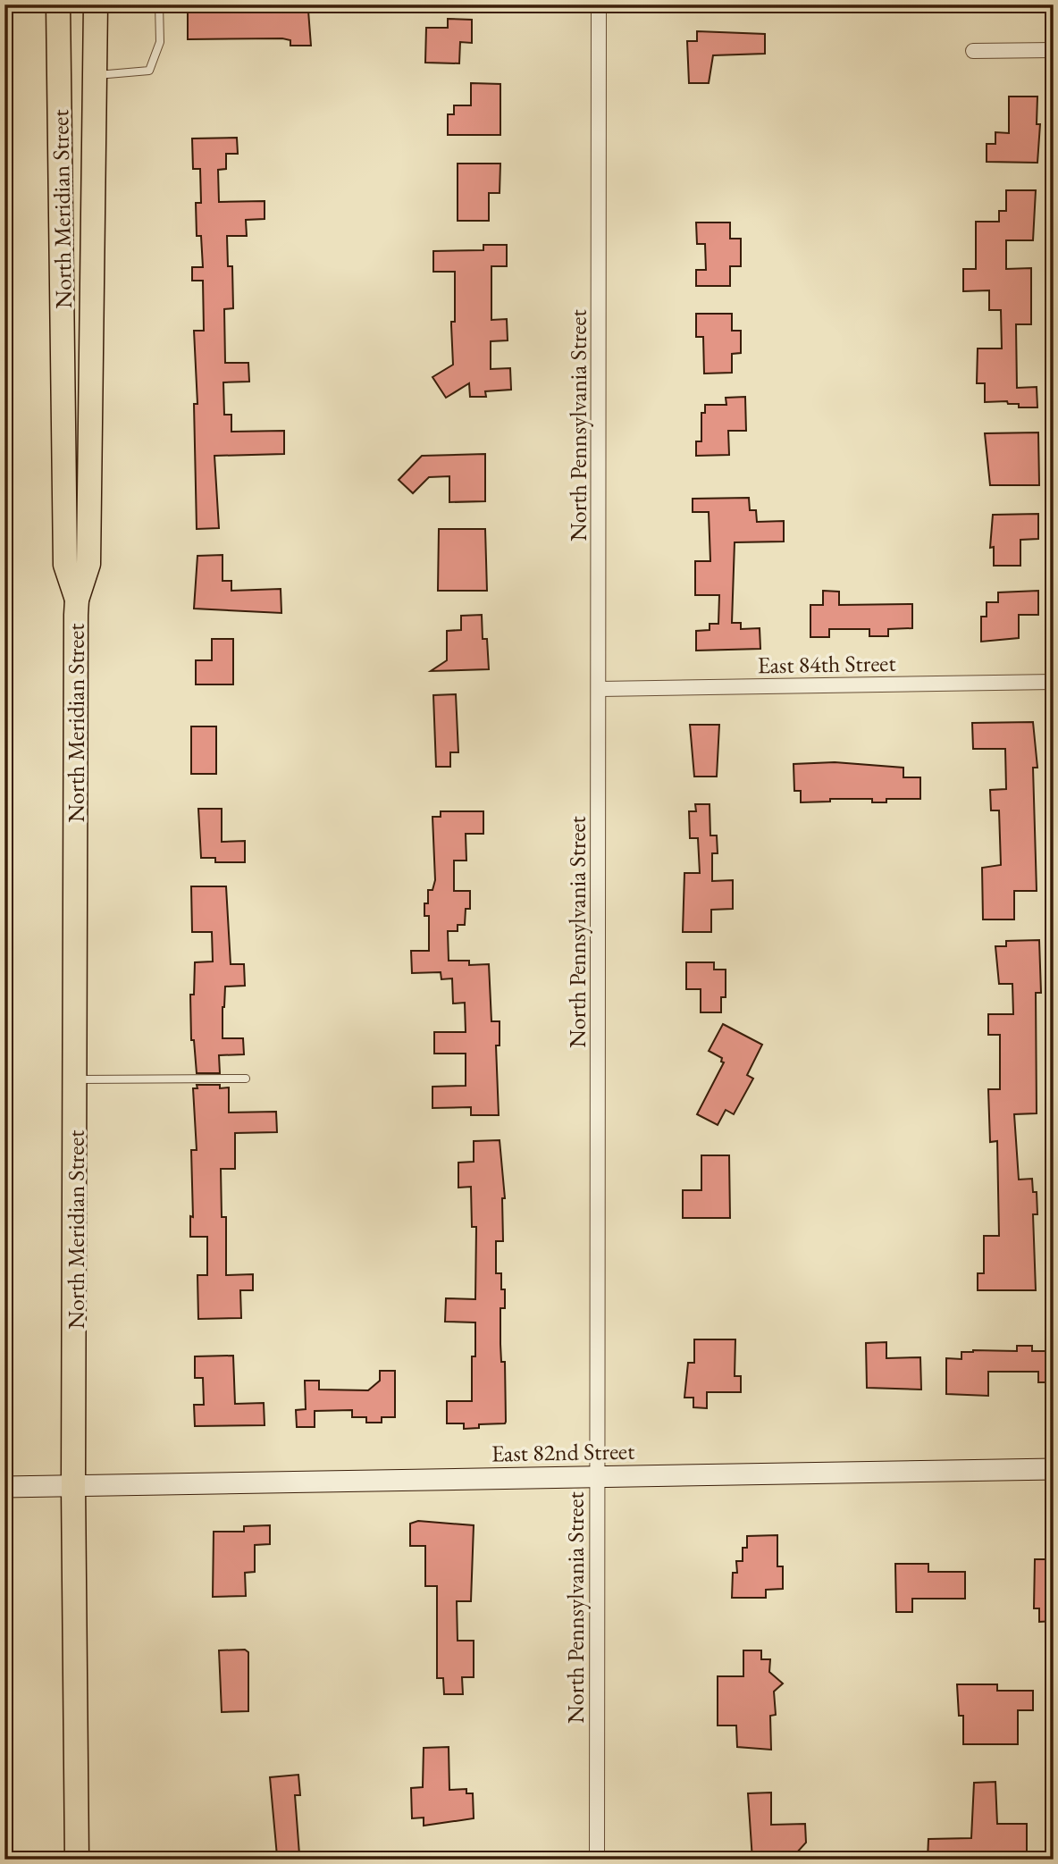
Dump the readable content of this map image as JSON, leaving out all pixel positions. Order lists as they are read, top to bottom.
{
  "streets": {
    "main road": ["North Meridian Street"],
    "street": ["North Pennsylvania Street", "East 84th Street", "East 82nd Street"]
  },
  "crossings": [
    ["North Meridian Street", "East 82nd Street"],
    ["North Pennsylvania Street", "East 84th Street"],
    ["North Pennsylvania Street", "East 82nd Street"]
  ]
}
